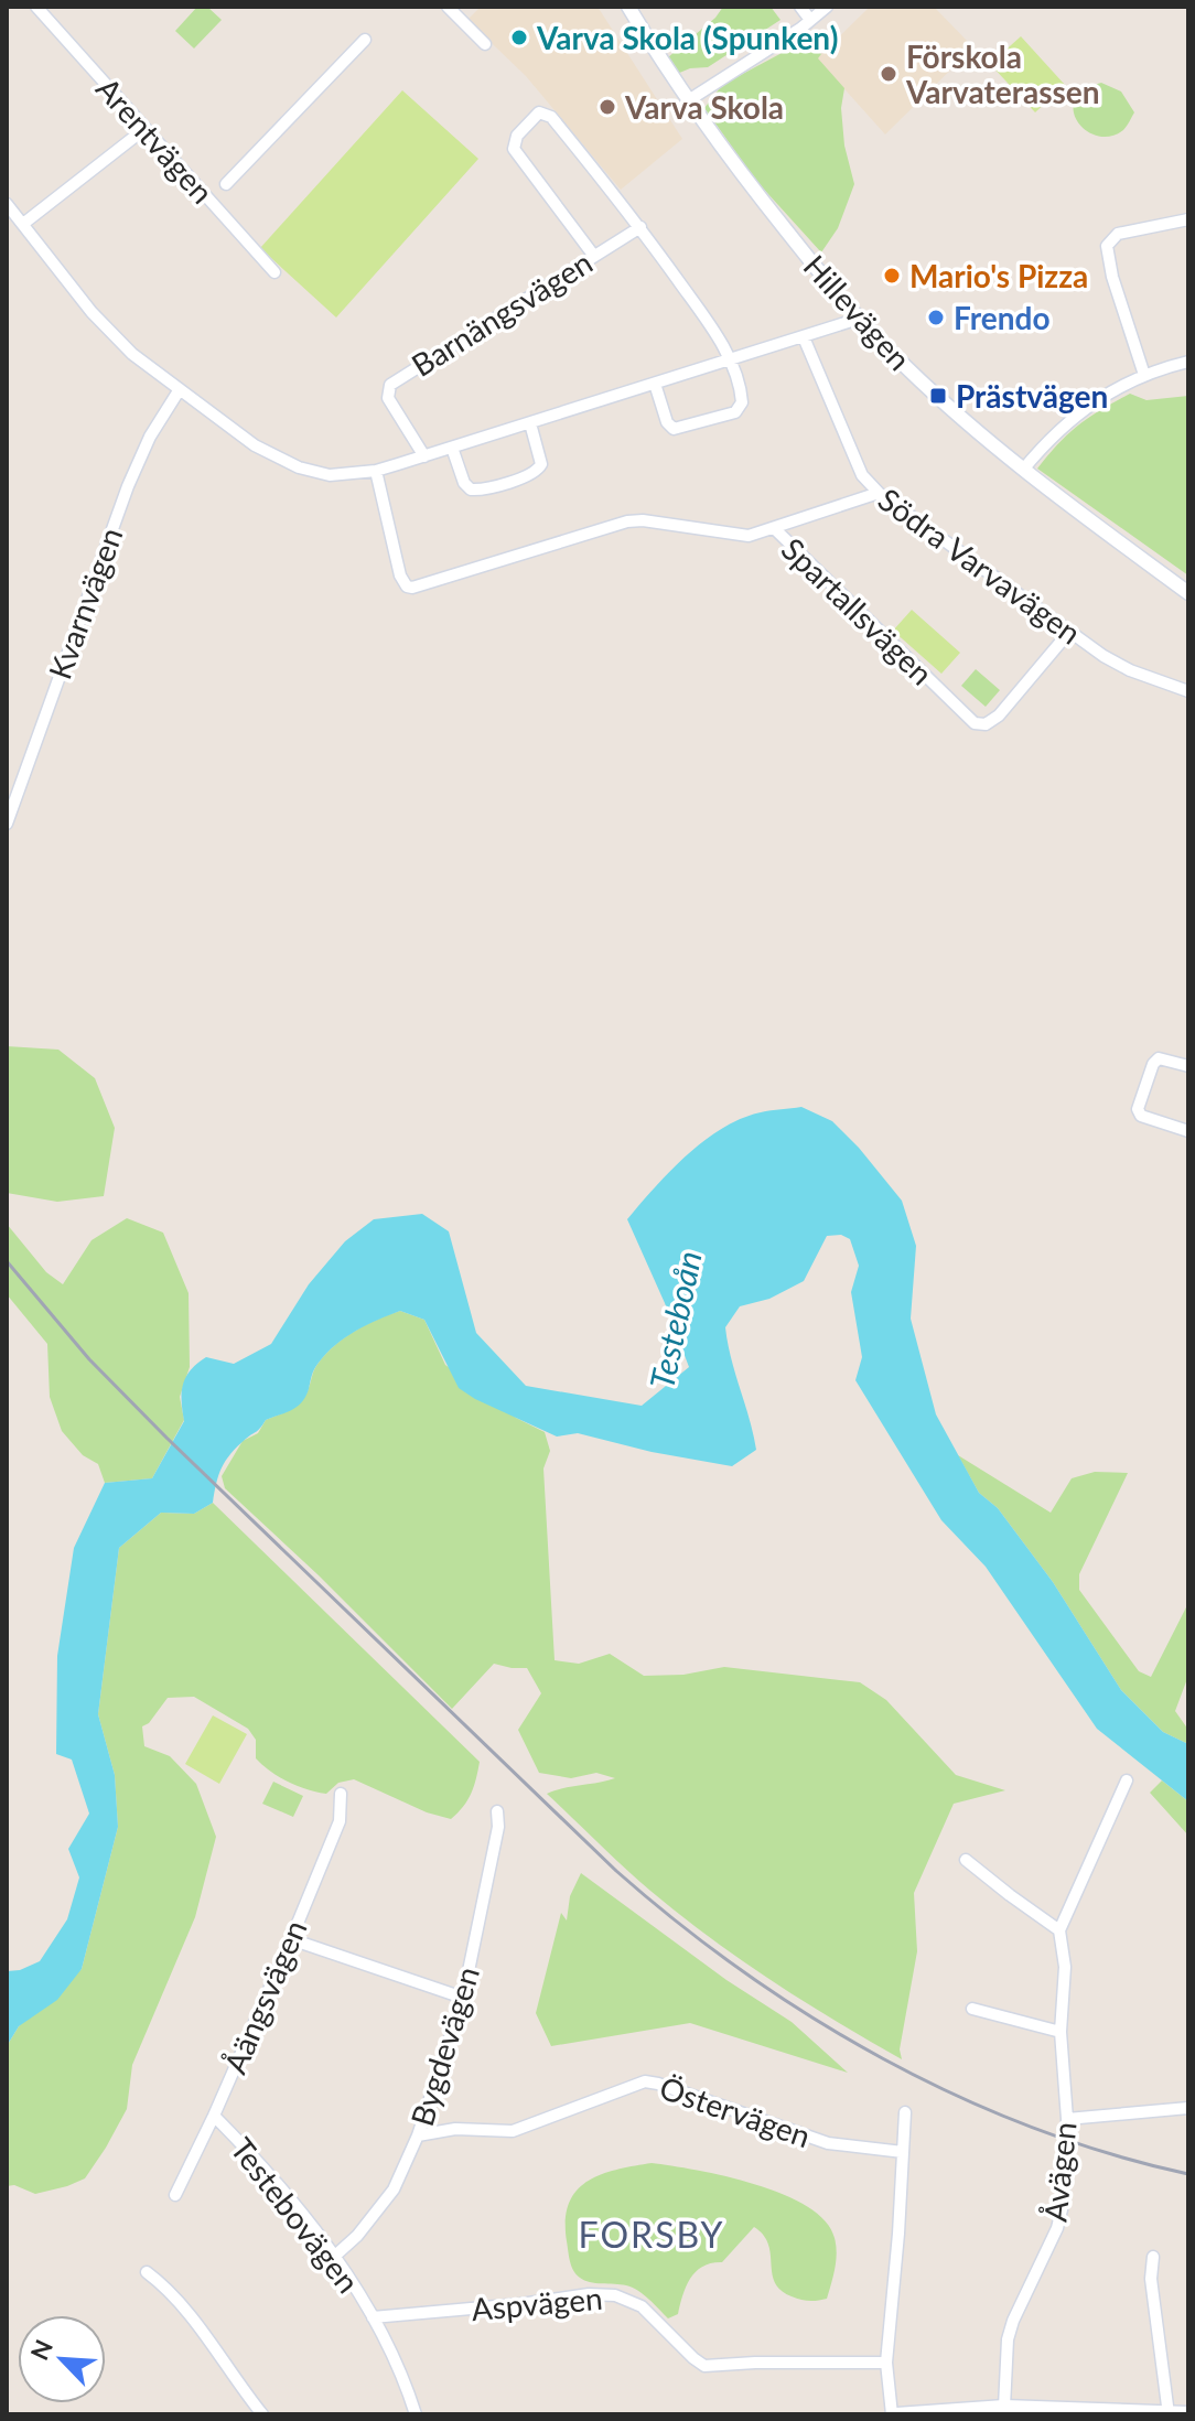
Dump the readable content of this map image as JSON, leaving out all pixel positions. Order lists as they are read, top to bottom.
{
  "streets": {
    "street": [
      "Arentvägen",
      "Hillevägen",
      "Barnängsvägen",
      "Södra Varvavägen",
      "Kvarnvägen",
      "Spartallsvägen",
      "Åängsvägen",
      "Bygdevägen",
      "Östervägen",
      "Åvägen",
      "Testebovägen",
      "Aspvägen"
    ]
  },
  "crossings": [
    ["Södra Varvavägen", "Spartallsvägen"],
    ["Åängsvägen", "Testebovägen"],
    ["Bygdevägen", "Östervägen"],
    ["Bygdevägen", "Testebovägen"],
    ["Testebovägen", "Aspvägen"]
  ],
  "districts": ["FORSBY"],
  "water": ["Testeboån"],
  "places": {
    "other": [
      "Varva Skola (Spunken)",
      "Förskola Varvaterassen",
      "Varva Skola",
      "Mario's Pizza",
      "Frendo"
    ],
    "transit": ["Prästvägen"]
  },
  "north": "top left"
}
